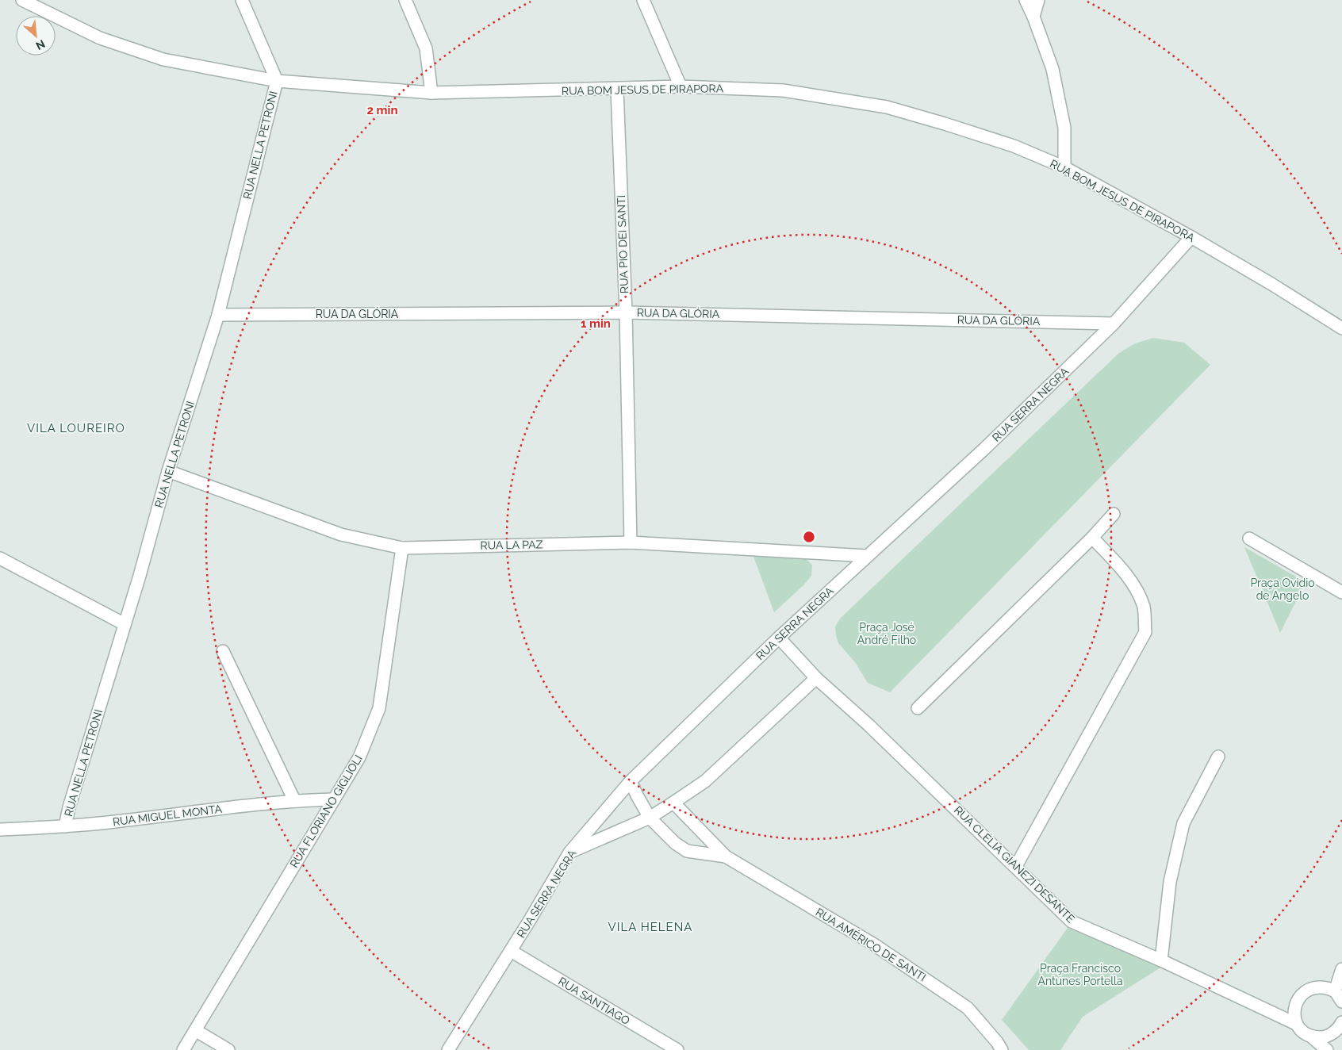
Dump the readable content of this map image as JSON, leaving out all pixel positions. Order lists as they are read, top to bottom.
{
  "streets": {
    "street": [
      "RUA BOM JESUS DE PIRAPORA",
      "RUA NELLA PETRONI",
      "RUA PIO DEI SANTI",
      "RUA DA GLÓRIA",
      "RUA SERRA NEGRA",
      "RUA LA PAZ",
      "RUA FLORIANO GIGLIOLI",
      "RUA MIGUEL MONTA",
      "RUA CLÉLIA GIANEZI DESANTE",
      "RUA AMÉRICO DE SANTI",
      "RUA SANTIAGO"
    ]
  },
  "crossings": [
    ["RUA BOM JESUS DE PIRAPORA", "RUA NELLA PETRONI"],
    ["RUA BOM JESUS DE PIRAPORA", "RUA PIO DEI SANTI"],
    ["RUA BOM JESUS DE PIRAPORA", "RUA SERRA NEGRA"],
    ["RUA NELLA PETRONI", "RUA DA GLÓRIA"],
    ["RUA NELLA PETRONI", "RUA LA PAZ"],
    ["RUA NELLA PETRONI", "RUA MIGUEL MONTA"],
    ["RUA PIO DEI SANTI", "RUA DA GLÓRIA"],
    ["RUA PIO DEI SANTI", "RUA LA PAZ"],
    ["RUA DA GLÓRIA", "RUA SERRA NEGRA"],
    ["RUA SERRA NEGRA", "RUA LA PAZ"],
    ["RUA SERRA NEGRA", "RUA CLÉLIA GIANEZI DESANTE"],
    ["RUA SERRA NEGRA", "RUA SANTIAGO"],
    ["RUA LA PAZ", "RUA FLORIANO GIGLIOLI"],
    ["RUA FLORIANO GIGLIOLI", "RUA MIGUEL MONTA"]
  ],
  "districts": ["VILA LOUREIRO", "VILA HELENA"],
  "parks": ["Praça Ovidio de Angelo", "Praça José André Filho", "Praça Francisco Antunes Portella"],
  "north": "bottom right",
  "rings": ["2 min", "1 min"]
}
